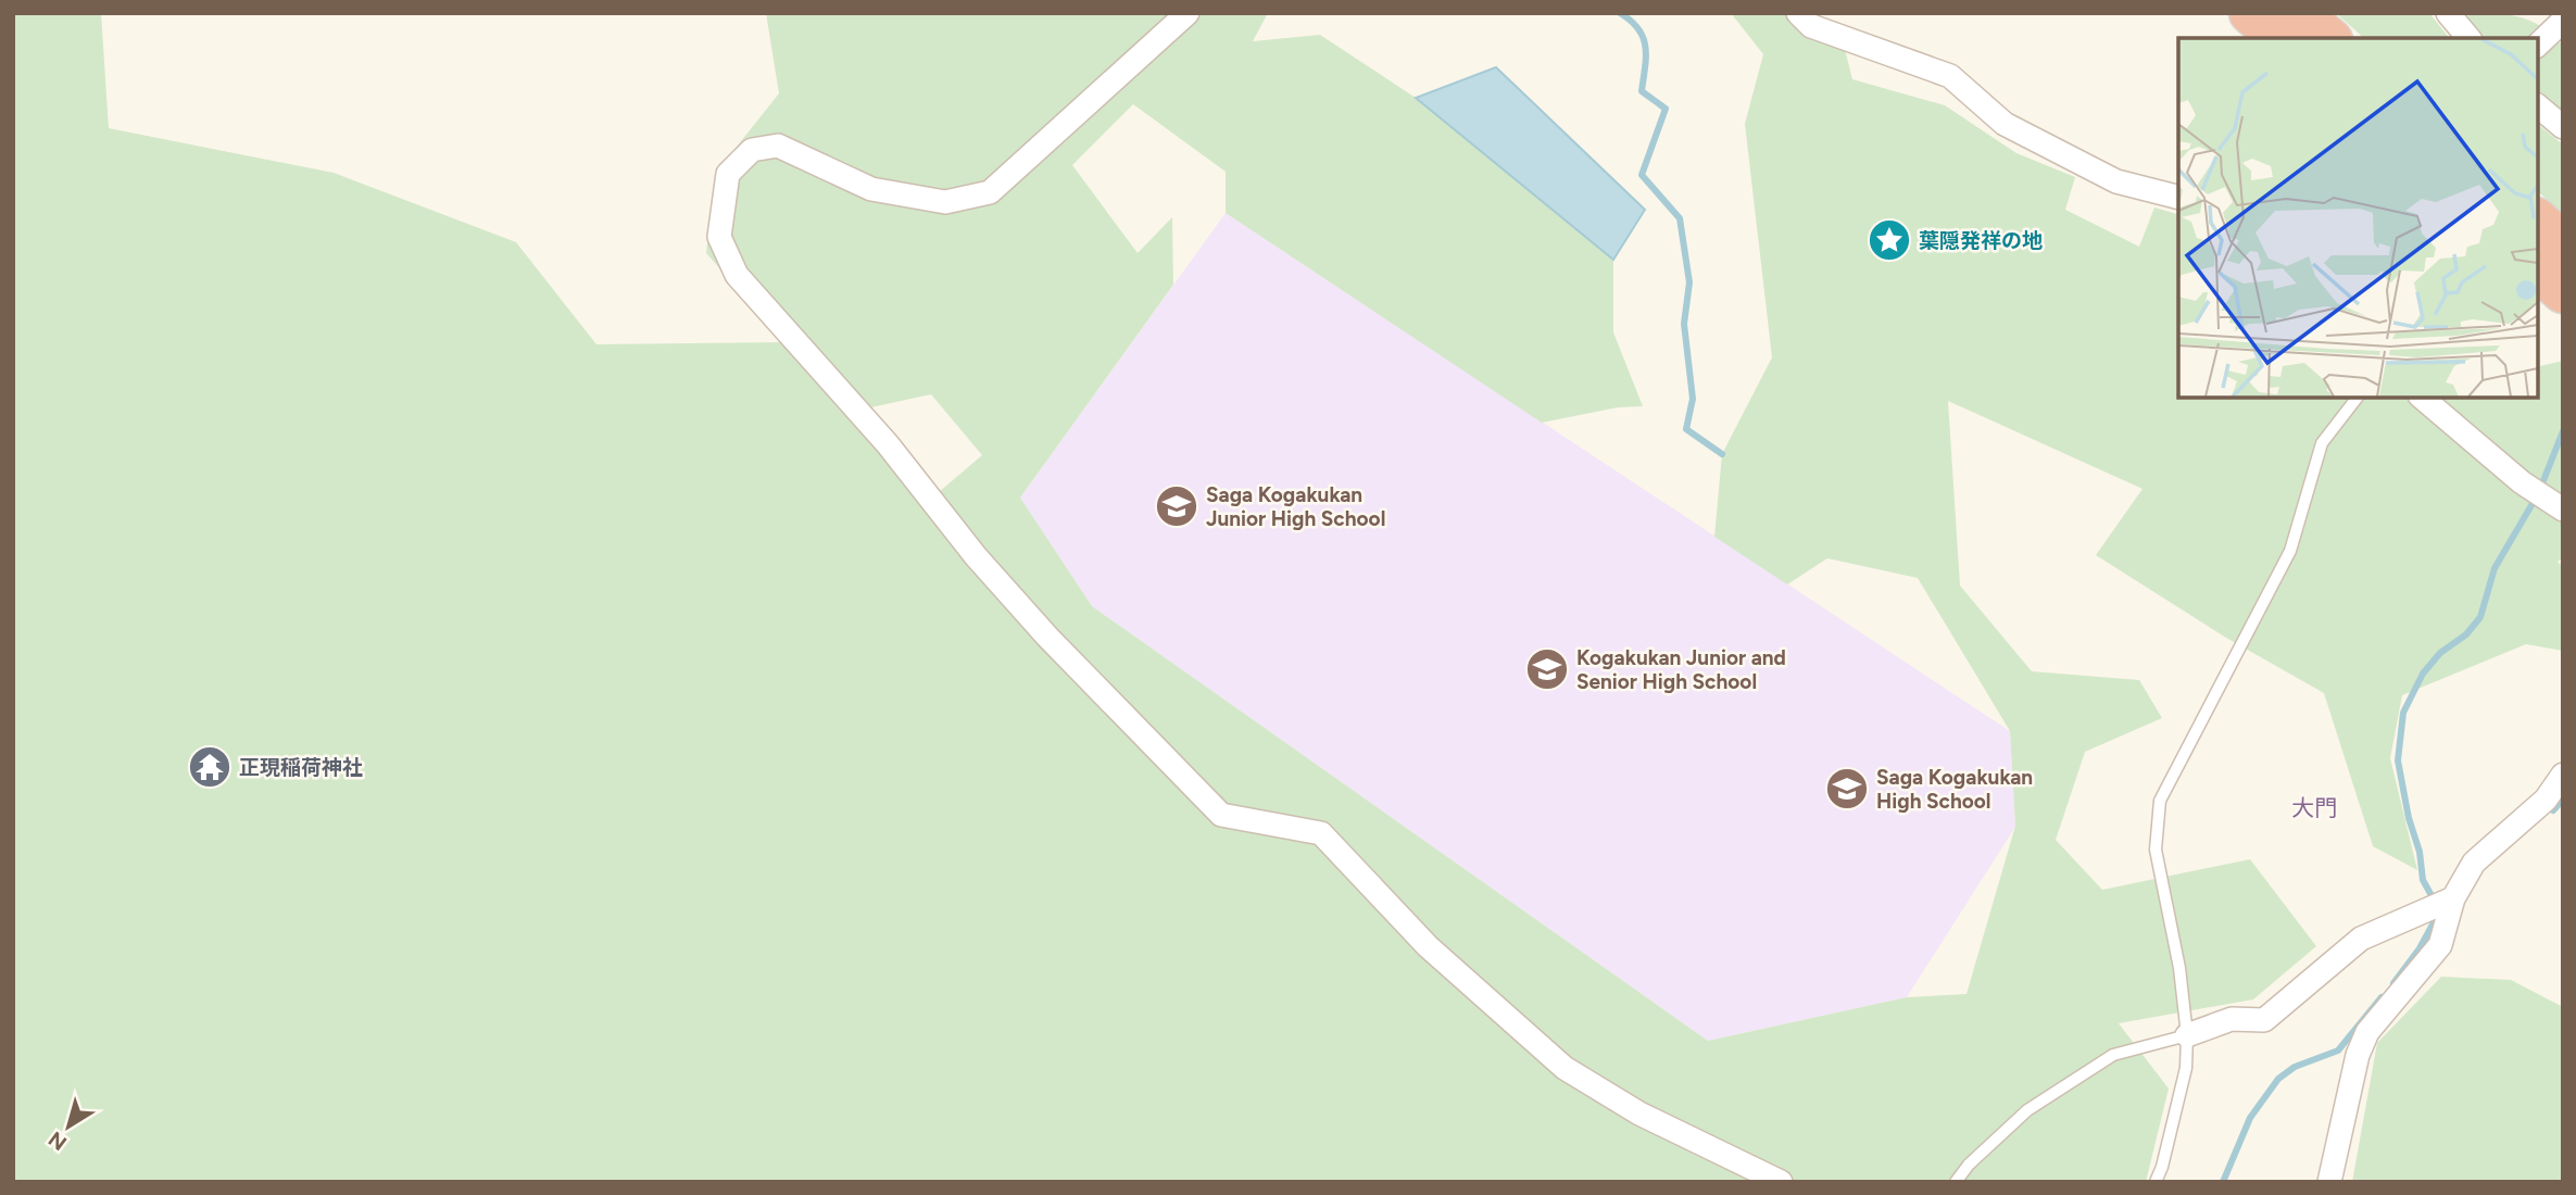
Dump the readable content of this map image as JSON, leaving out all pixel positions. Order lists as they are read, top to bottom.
{
  "districts": ["大門"],
  "places": {
    "place": ["葉隠発祥の地"],
    "school or university": ["Saga Kogakukan Junior High School", "Kogakukan Junior and Senior High School", "Saga Kogakukan High School"],
    "temple": ["正現稲荷神社"]
  },
  "north": "bottom left"
}
